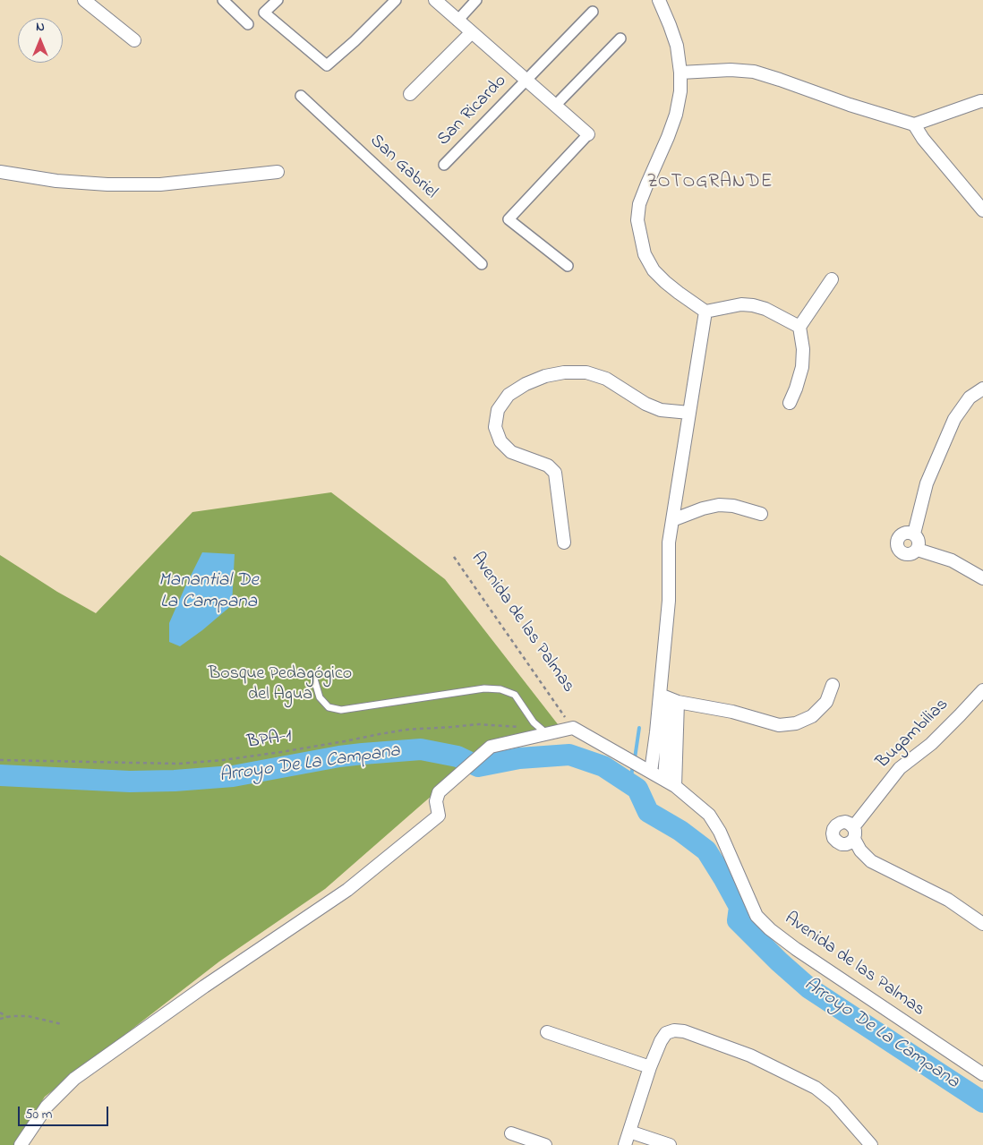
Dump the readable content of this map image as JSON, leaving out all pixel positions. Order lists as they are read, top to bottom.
{
  "streets": {
    "street": [
      "San Ricardo",
      "San Gabriel",
      "Avenida de las Palmas",
      "Bugambilias"
    ]
  },
  "districts": ["ZOTOGRANDE"],
  "water": ["Manantial De La Campana", "Arroyo De La Campana"],
  "parks": ["Bosque Pedagógico del Agua"],
  "scale_bar": "50 m",
  "north": "top"
}
